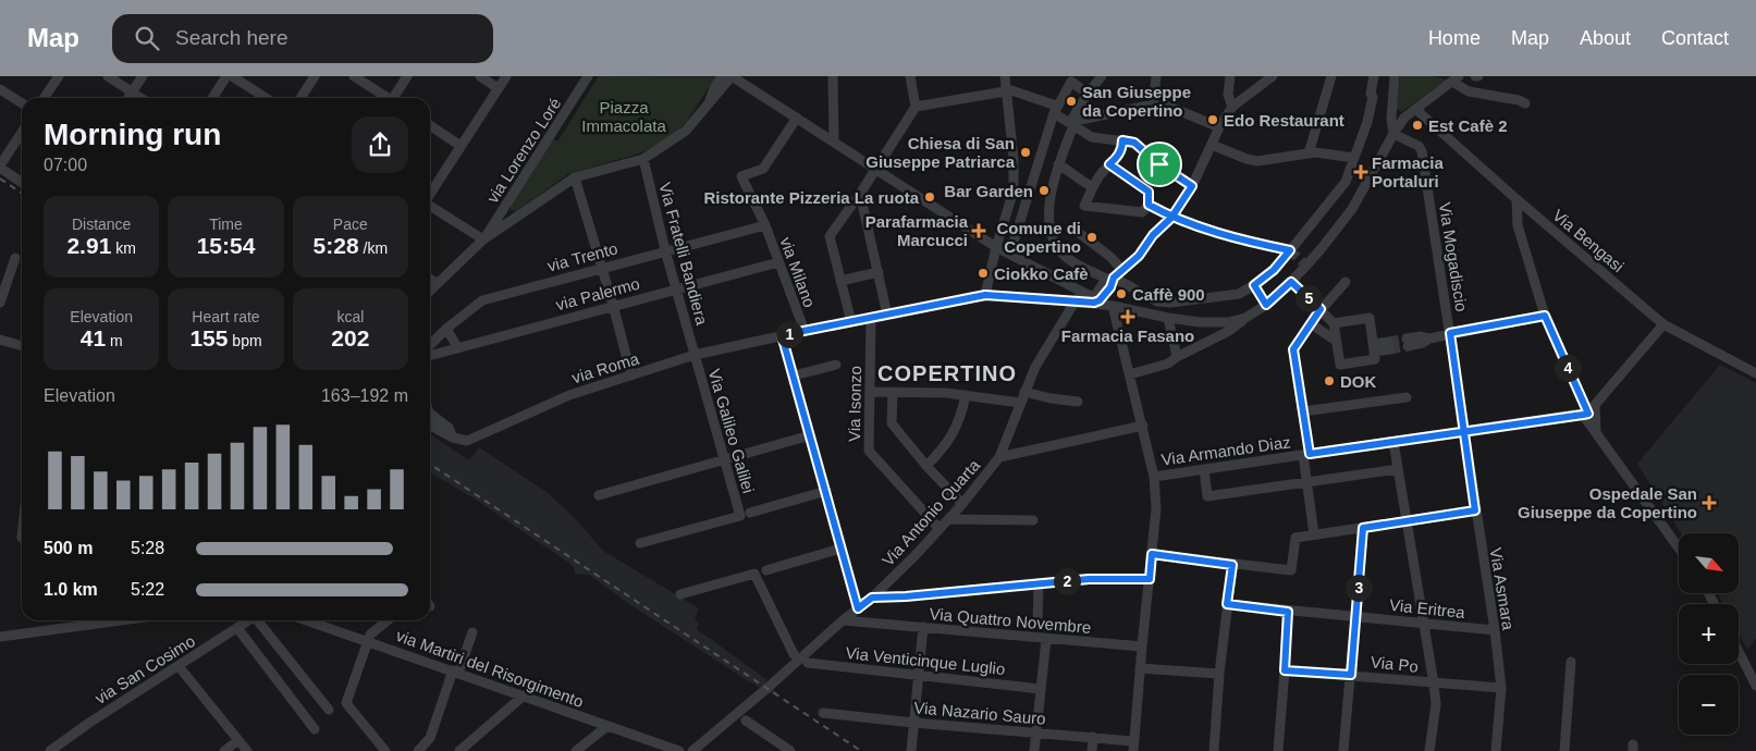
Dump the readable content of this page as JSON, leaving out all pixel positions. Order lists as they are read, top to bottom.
{
  "streets": {
    "street": [
      "via Lorenzo Loré",
      "Via Bengasi",
      "Via Fratelli Bandiera",
      "via Trento",
      "Via Mogadiscio",
      "via Milano",
      "via Palermo",
      "via Roma",
      "Via Isonzo",
      "Via Galileo Galilei",
      "Via Armando Diaz",
      "Via Antonio Quarta",
      "Via Asmara",
      "Via Eritrea",
      "Via Quattro Novembre",
      "Via Venticinque Luglio",
      "Via Po",
      "via Martiri del Risorgimento",
      "via San Cosimo",
      "Via Nazario Sauro"
    ]
  },
  "crossings": [
    ["Via Fratelli Bandiera", "via Trento"],
    ["Via Fratelli Bandiera", "via Palermo"],
    ["Via Fratelli Bandiera", "via Roma"],
    ["Via Fratelli Bandiera", "Via Galileo Galilei"],
    ["via Trento", "via Milano"],
    ["Via Mogadiscio", "Via Armando Diaz"],
    ["Via Mogadiscio", "Via Asmara"],
    ["via Milano", "via Palermo"],
    ["via Milano", "via Roma"],
    ["via Roma", "Via Isonzo"],
    ["via Roma", "Via Galileo Galilei"],
    ["via Roma", "Via Antonio Quarta"],
    ["Via Isonzo", "Via Antonio Quarta"],
    ["Via Armando Diaz", "Via Asmara"],
    ["Via Antonio Quarta", "Via Quattro Novembre"],
    ["Via Asmara", "Via Eritrea"],
    ["Via Asmara", "Via Po"]
  ],
  "districts": ["COPERTINO"],
  "parks": ["Piazza Immacolata"],
  "places": {
    "other": [
      "San Giuseppe da Copertino",
      "Edo Restaurant",
      "Est Cafè 2",
      "Chiesa di San Giuseppe Patriarca",
      "Bar Garden",
      "Ristorante Pizzeria La ruota",
      "Comune di Copertino",
      "Ciokko Cafè",
      "Caffè 900",
      "DOK"
    ],
    "health": [
      "Farmacia Portaluri",
      "Parafarmacia Marcucci",
      "Farmacia Fasano",
      "Ospedale San Giuseppe da Copertino"
    ]
  },
  "north": "bottom right",
  "page": {
    "header": "Map",
    "search": "Search here",
    "nav": [
      "Home",
      "Map",
      "About",
      "Contact"
    ],
    "heading": ["Morning run", "07:00"],
    "stats": [
      ["Distance", "2.91 km"],
      ["Time", "15:54"],
      ["Pace", "5:28 /km"],
      ["Elevation", "41 m"],
      ["Heart rate", "155 bpm"],
      ["kcal", "202"]
    ],
    "pins": [
      "5",
      "1",
      "4",
      "2",
      "3"
    ],
    "chart": ["Elevation", "163–192 m"],
    "list": [
      {
        "name": "500 m",
        "note": "5:28"
      },
      {
        "name": "1.0 km",
        "note": "5:22"
      }
    ],
    "map_buttons": ["+", "−"]
  }
}
